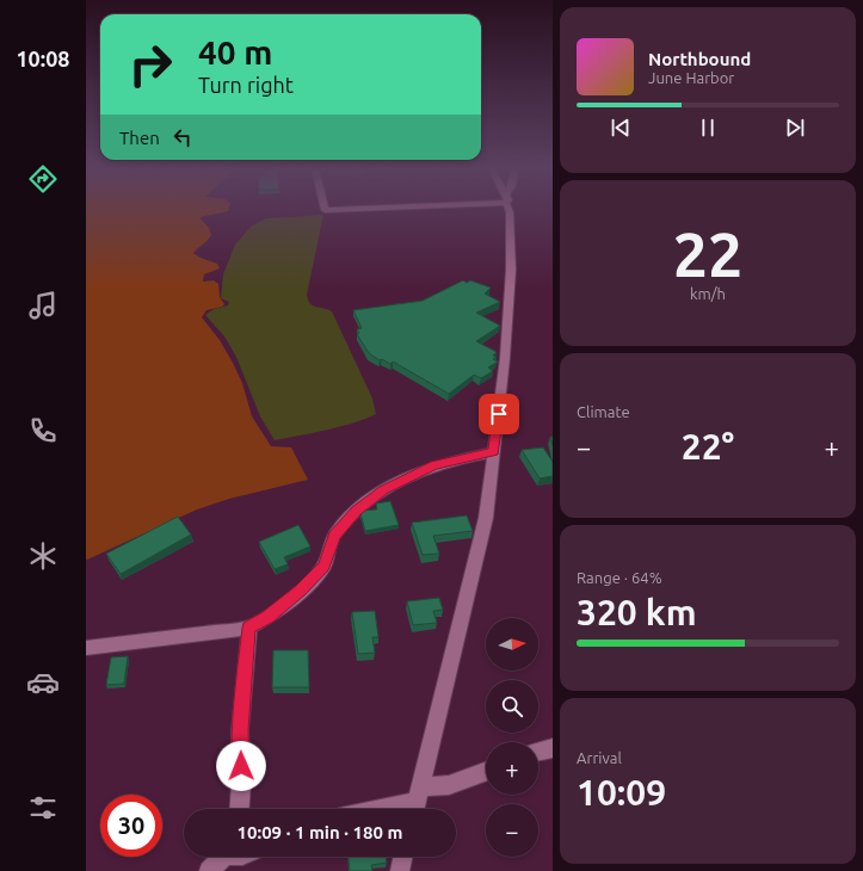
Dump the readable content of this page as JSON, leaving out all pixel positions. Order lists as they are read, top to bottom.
{
  "north": "right",
  "page": {
    "tabs": "10:08",
    "turn": ["40 m", "Turn right"],
    "song": ["Northbound", "June Harbor"],
    "then": "Then",
    "tile": [
      ["22", "km/h"],
      "Climate",
      ["Range · 64%", "320 km"],
      ["Arrival", "10:09"]
    ],
    "heat": ["−", "22°", "+"],
    "map_buttons": ["+", "−"],
    "limit": "30",
    "trip": "10:09 · 1 min · 180 m"
  }
}
